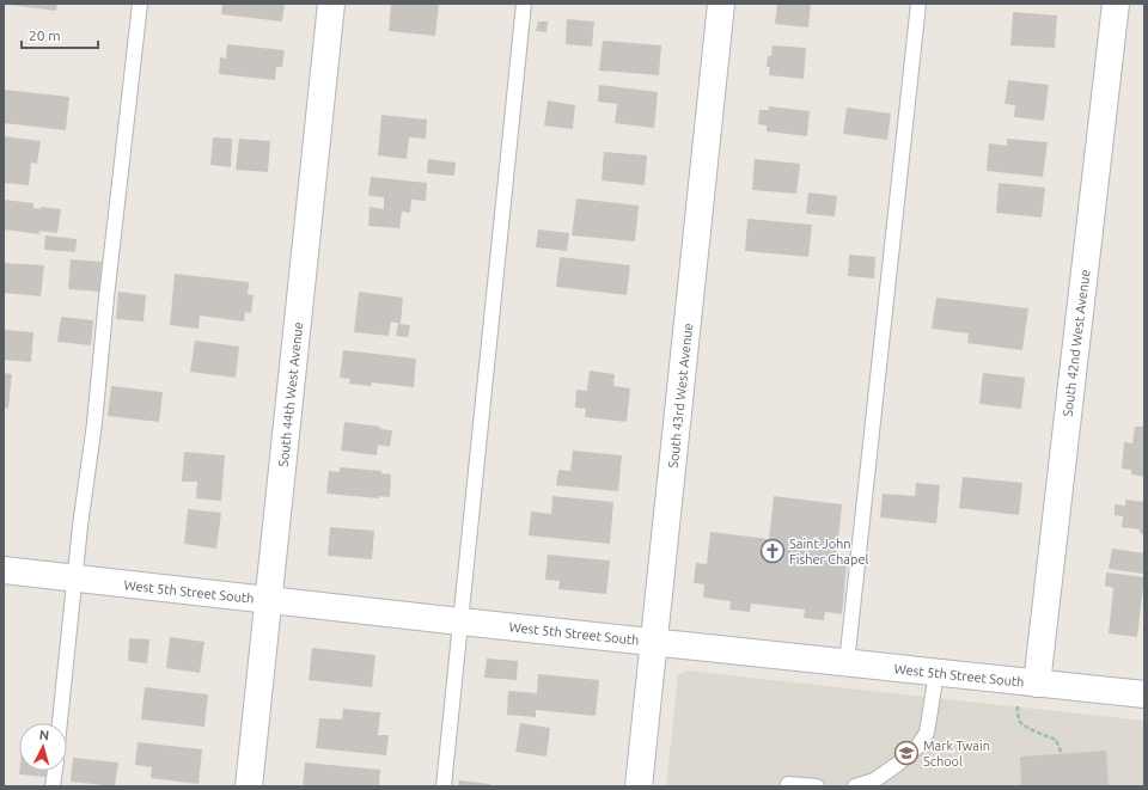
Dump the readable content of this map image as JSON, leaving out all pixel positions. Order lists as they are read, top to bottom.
{
  "streets": {
    "street": [
      "South 42nd West Avenue",
      "South 44th West Avenue",
      "South 43rd West Avenue",
      "West 5th Street South"
    ]
  },
  "crossings": [
    ["South 42nd West Avenue", "West 5th Street South"],
    ["South 44th West Avenue", "West 5th Street South"],
    ["South 43rd West Avenue", "West 5th Street South"]
  ],
  "places": {
    "church": ["Saint John Fisher Chapel"],
    "school or university": ["Mark Twain School"]
  },
  "scale_bar": "20 m",
  "north": "top"
}
